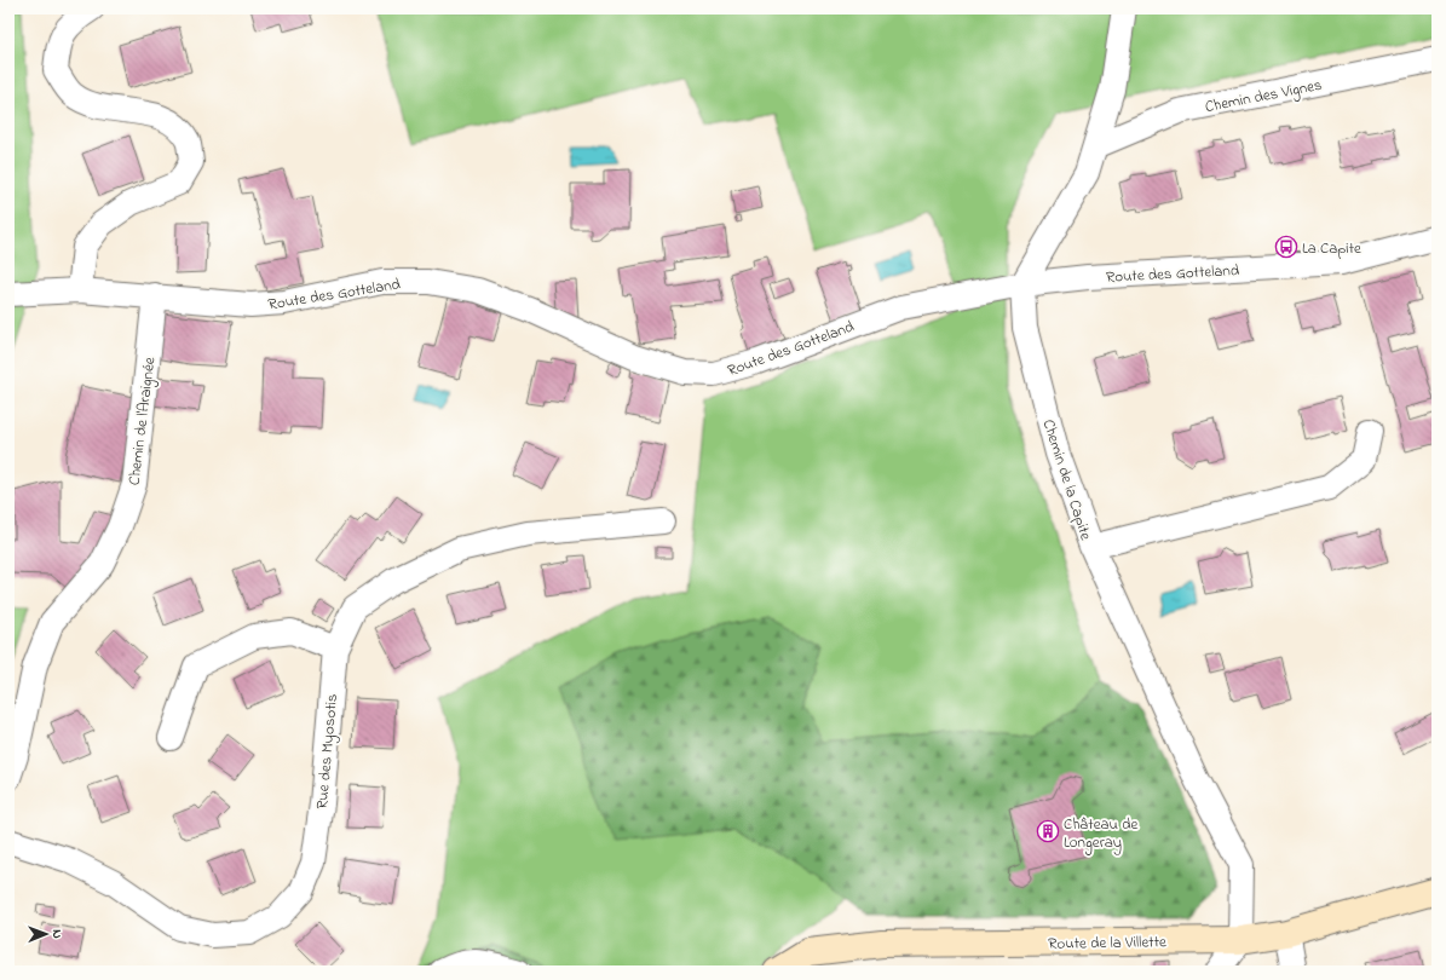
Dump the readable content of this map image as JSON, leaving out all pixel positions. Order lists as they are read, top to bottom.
{
  "streets": {
    "main road": ["Route de la Villette"],
    "street": [
      "Chemin des Vignes",
      "Route des Gotteland",
      "Chemin de l'Araignée",
      "Chemin de la Capite",
      "Rue des Myosotis"
    ]
  },
  "crossings": [
    ["Route des Gotteland", "Chemin de l'Araignée"],
    ["Route des Gotteland", "Chemin de la Capite"],
    ["Chemin de la Capite", "Route de la Villette"]
  ],
  "places": {
    "bus stop": ["La Capite"],
    "building": ["Château de Longeray"]
  },
  "north": "right"
}
